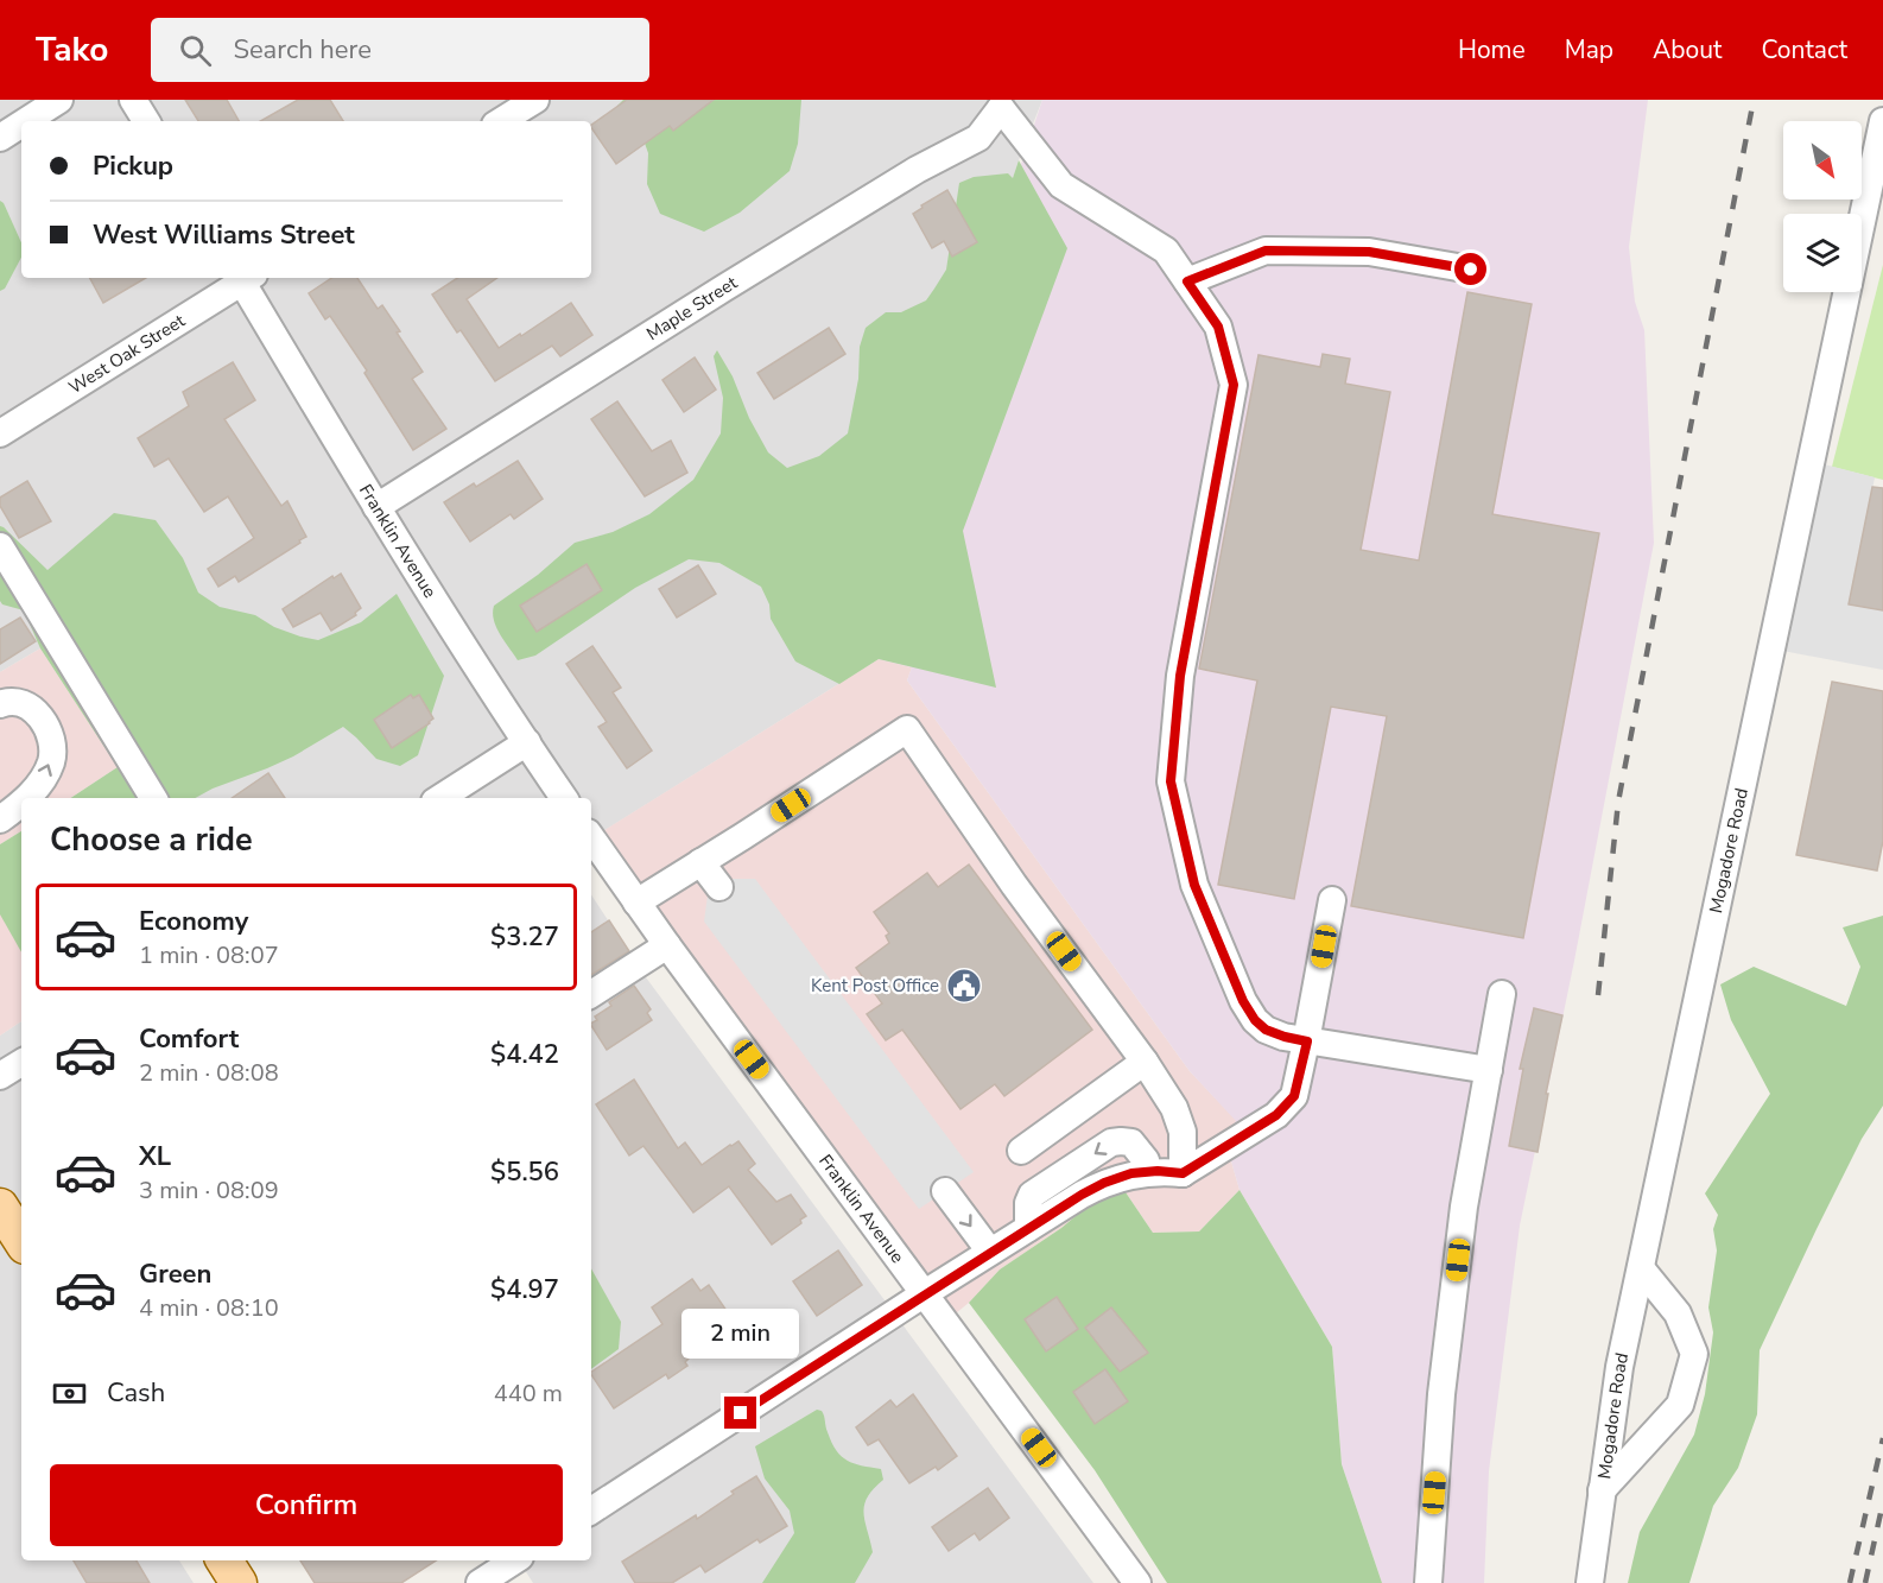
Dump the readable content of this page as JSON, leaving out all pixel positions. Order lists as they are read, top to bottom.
{
  "streets": {
    "street": [
      "Maple Street",
      "West Oak Street",
      "Franklin Avenue",
      "Mogadore Road"
    ]
  },
  "crossings": [
    ["Maple Street", "Franklin Avenue"]
  ],
  "places": {
    "public building": ["Kent Post Office"]
  },
  "north": "bottom right",
  "page": {
    "header": "Tako",
    "search": "Search here",
    "nav": [
      "Home",
      "Map",
      "About",
      "Contact"
    ],
    "banner": ["Pickup", "West Williams Street"],
    "heading": "Choose a ride",
    "list": [
      {
        "name": "Economy",
        "note": "1 min · 08:07",
        "value": "$3.27"
      },
      {
        "name": "Comfort",
        "note": "2 min · 08:08",
        "value": "$4.42"
      },
      {
        "name": "XL",
        "note": "3 min · 08:09",
        "value": "$5.56"
      },
      {
        "name": "Green",
        "note": "4 min · 08:10",
        "value": "$4.97"
      }
    ],
    "bubble": "2 min",
    "pay": ["Cash", "440 m"],
    "buttons": "Confirm"
  }
}
